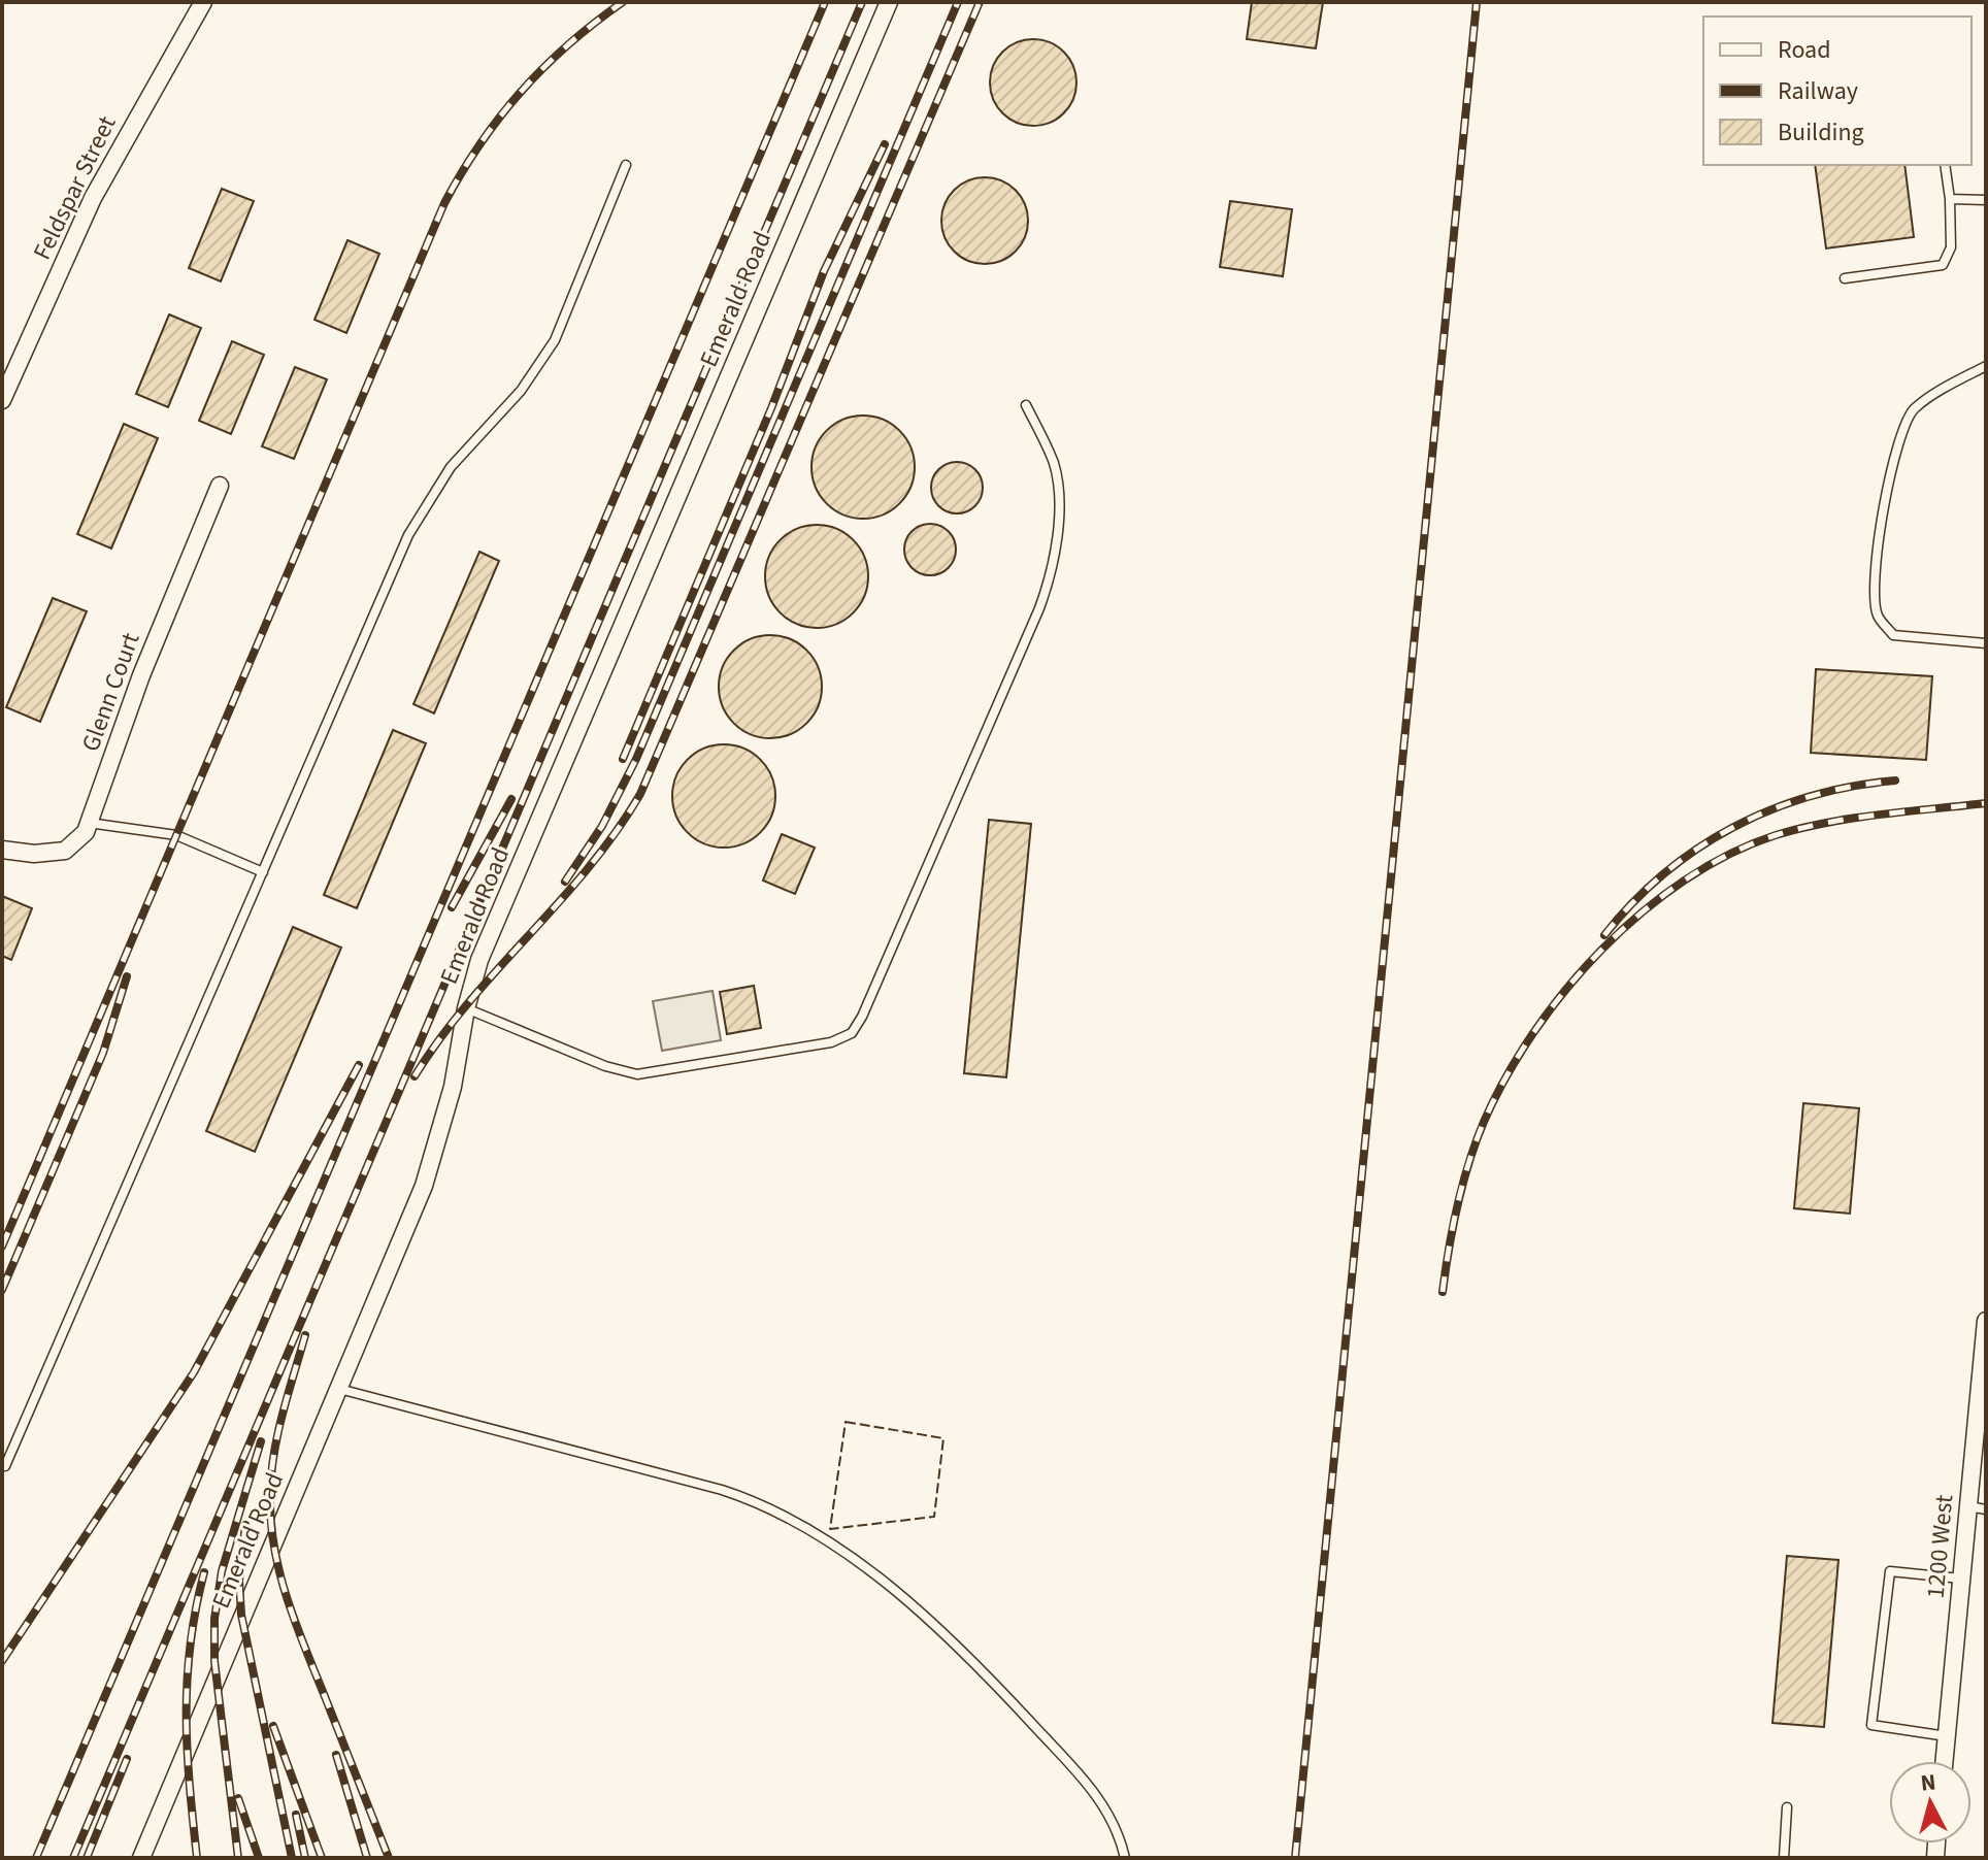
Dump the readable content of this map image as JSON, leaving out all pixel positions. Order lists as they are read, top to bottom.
{
  "streets": {
    "street": [
      "Feldspar Street",
      "Emerald Road",
      "Glenn Court",
      "1200 West"
    ]
  },
  "legend": ["Road", "Railway", "Building"],
  "north": "top"
}
